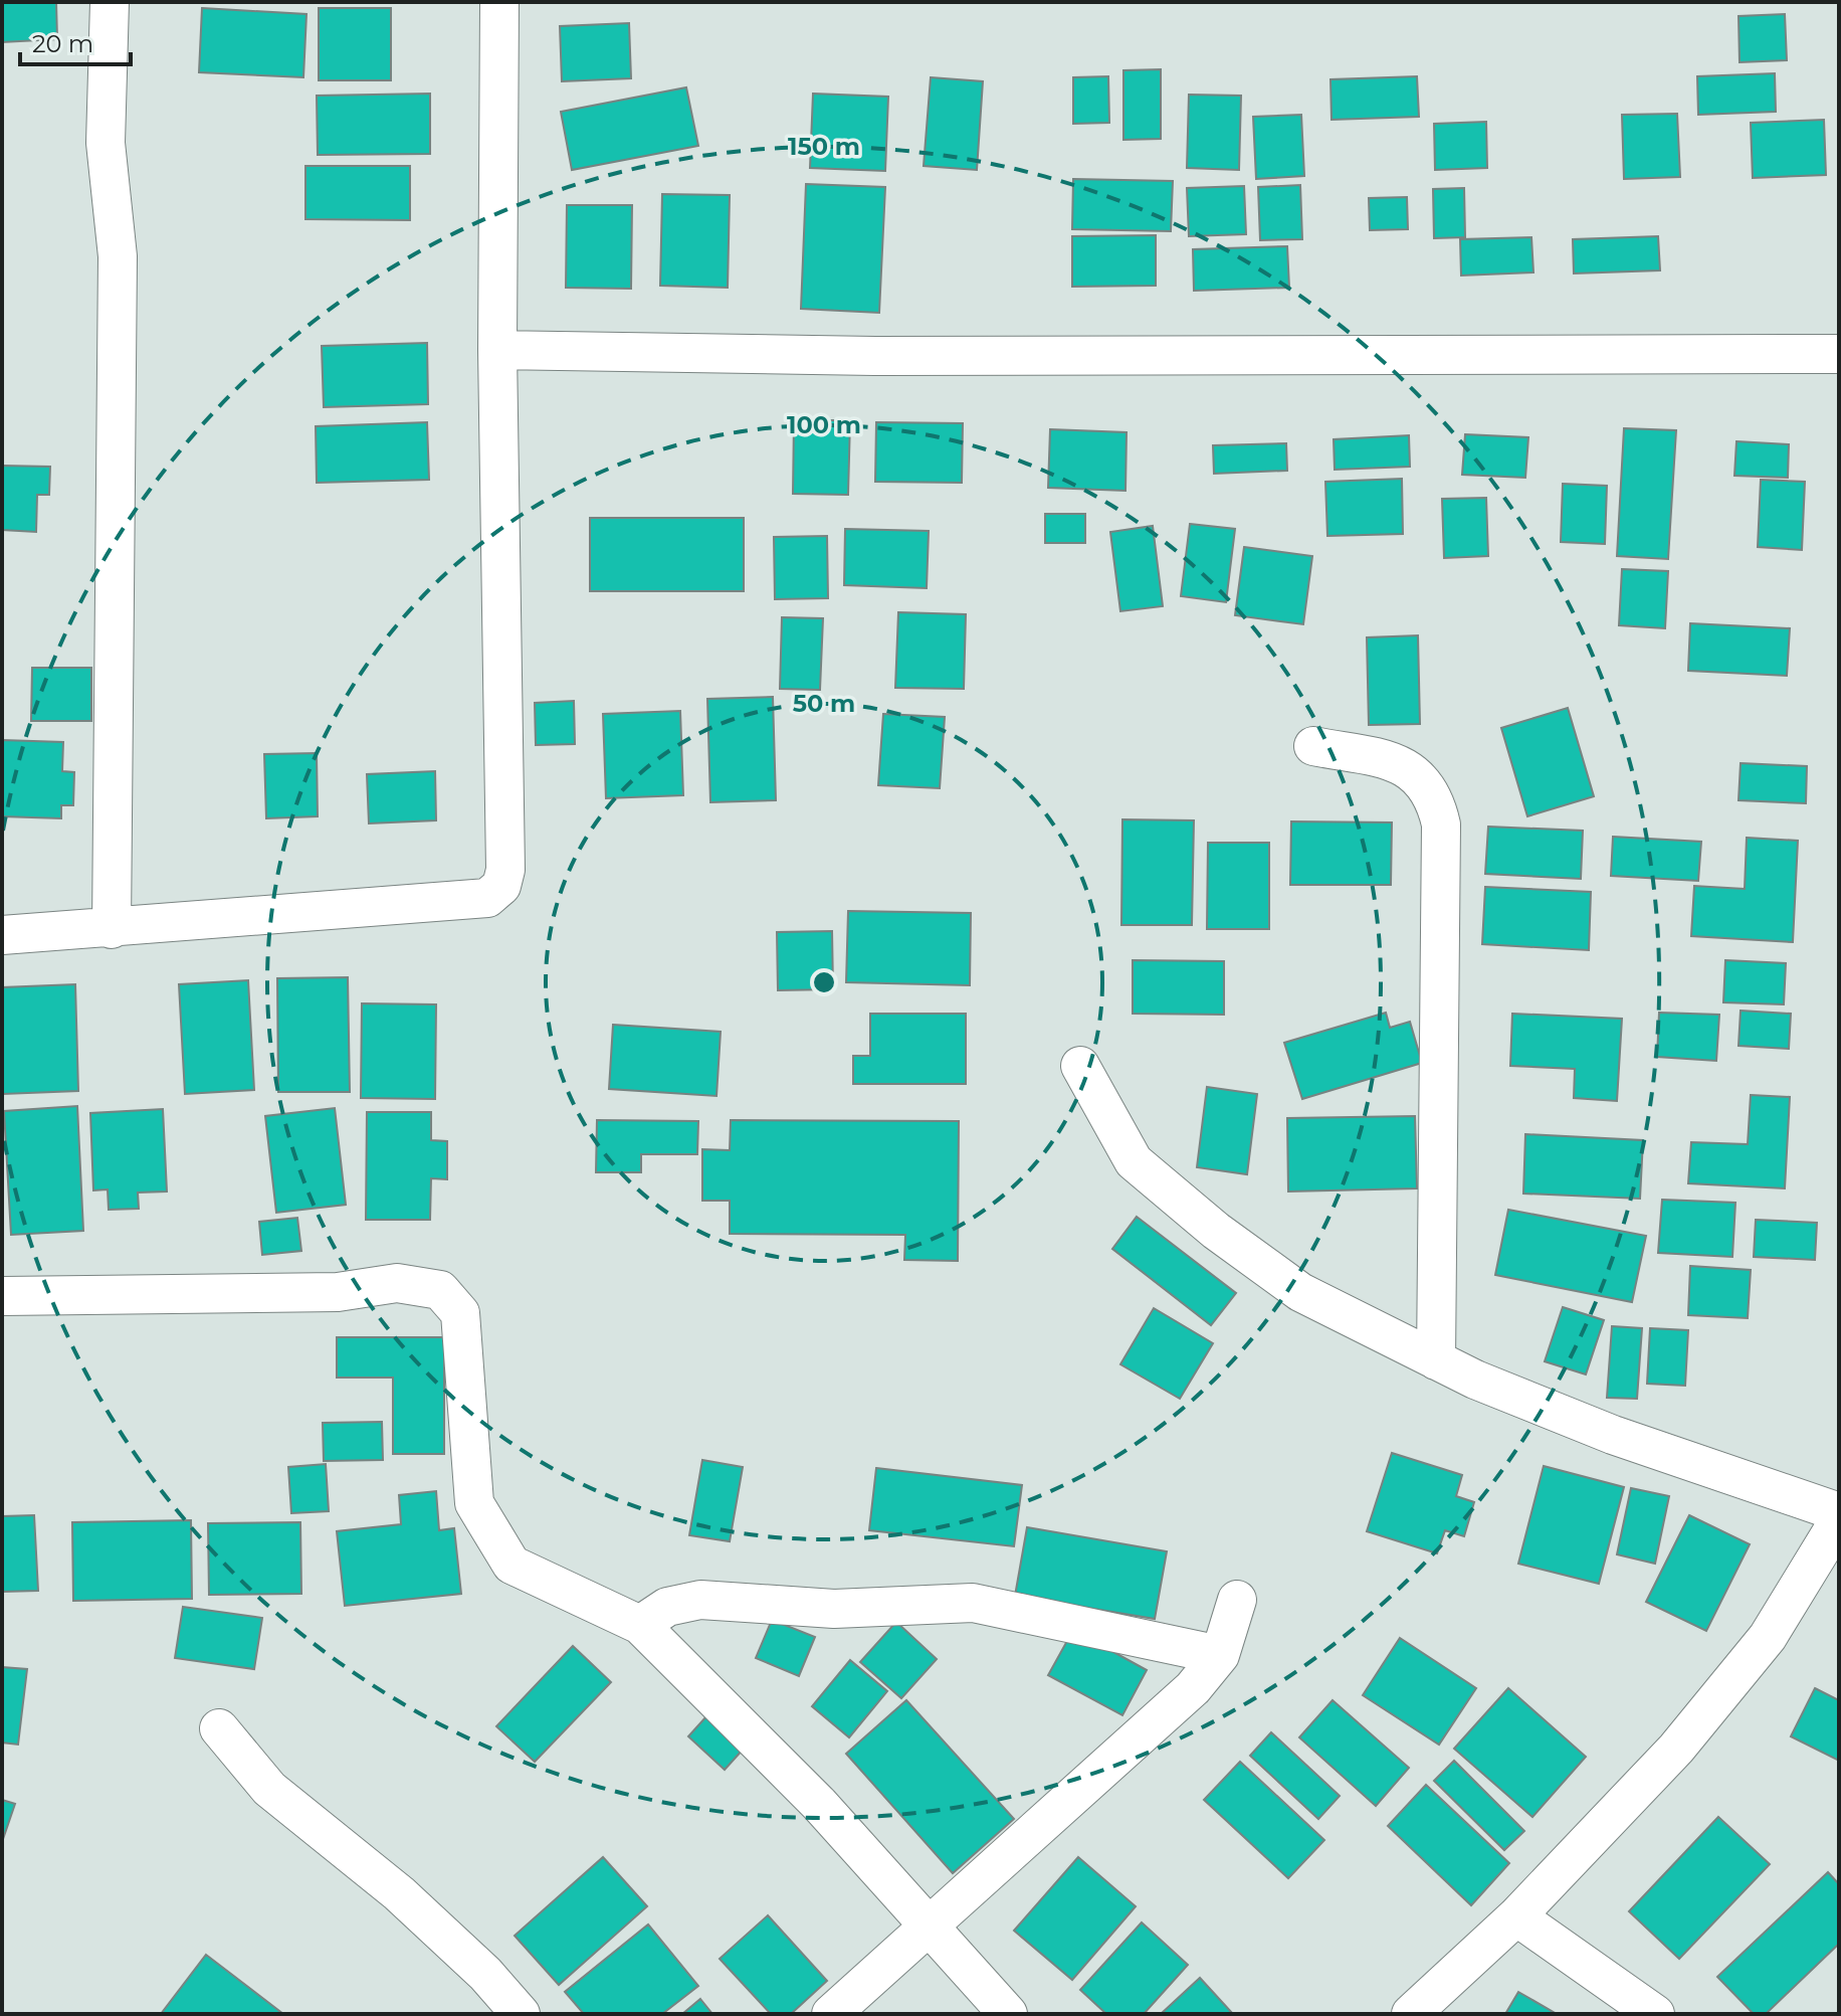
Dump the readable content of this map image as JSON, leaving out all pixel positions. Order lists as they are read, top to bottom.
{
  "scale_bar": "20 m",
  "rings": ["150 m", "100 m", "50 m"]
}
